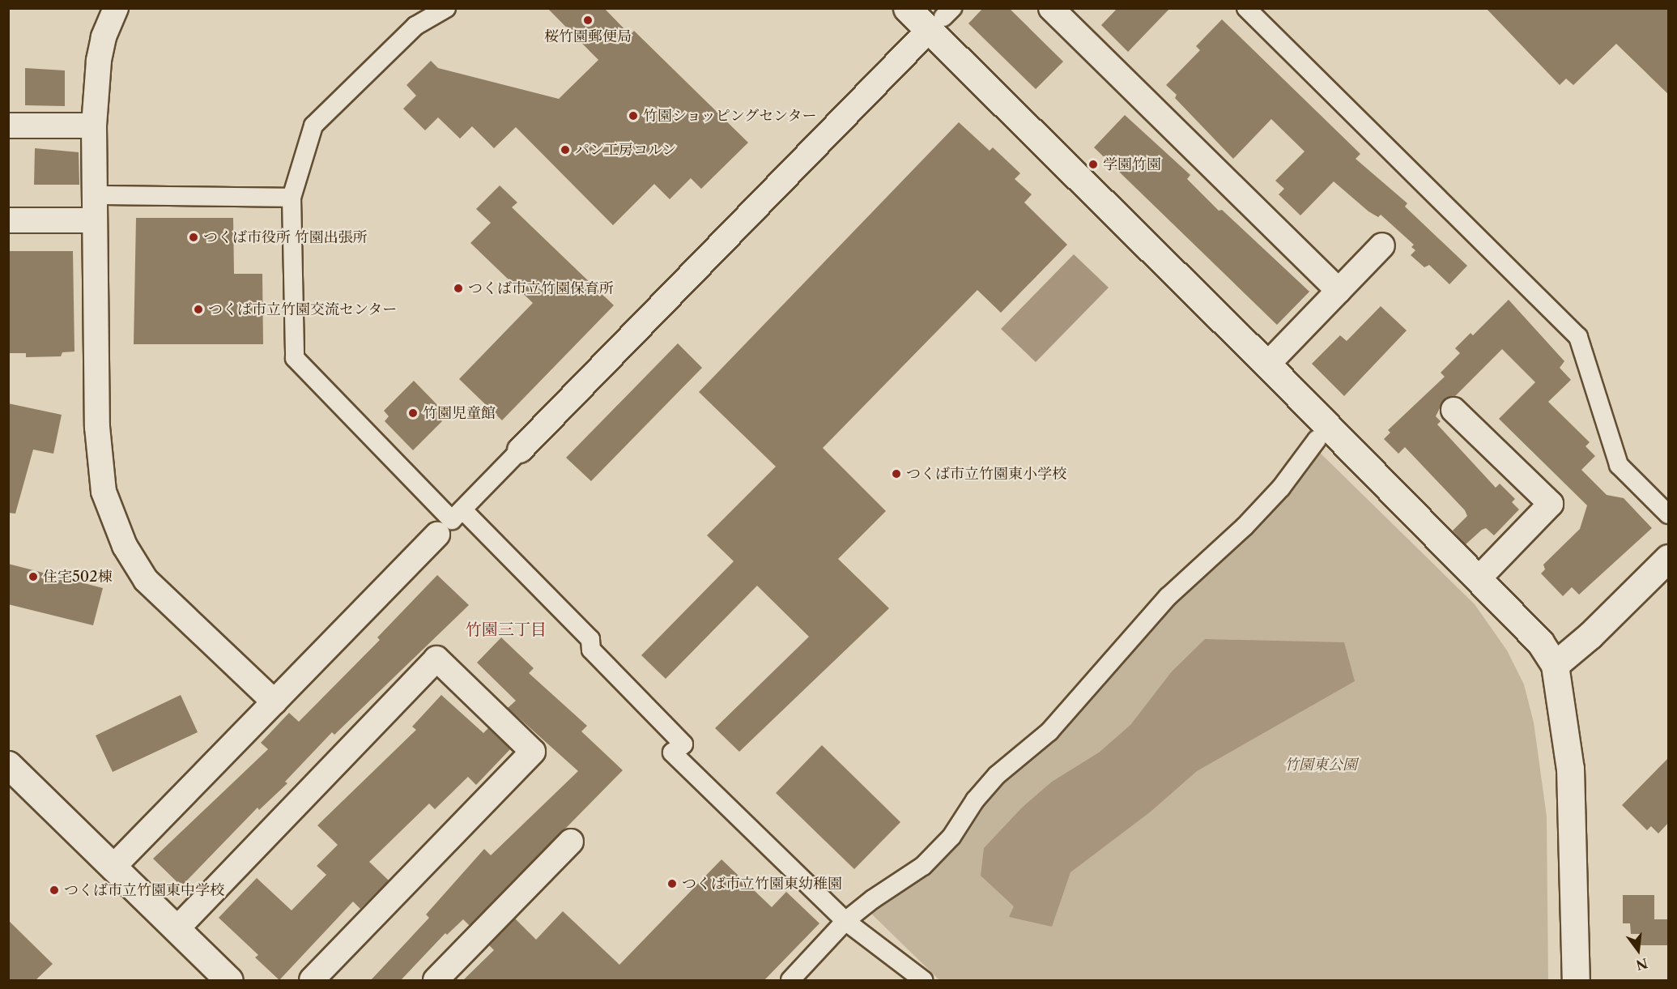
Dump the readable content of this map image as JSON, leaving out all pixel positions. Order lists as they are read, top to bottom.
{
  "districts": ["竹園三丁目"],
  "parks": ["竹園東公園"],
  "places": [
    "桜竹園郵便局",
    "竹園ショッピングセンター",
    "パン工房コルン",
    "学園竹園",
    "つくば市役所 竹園出張所",
    "つくば市立竹園保育所",
    "つくば市立竹園交流センター",
    "竹園児童館",
    "つくば市立竹園東小学校",
    "住宅502棟",
    "つくば市立竹園東幼稚園",
    "つくば市立竹園東中学校"
  ],
  "north": "bottom"
}
